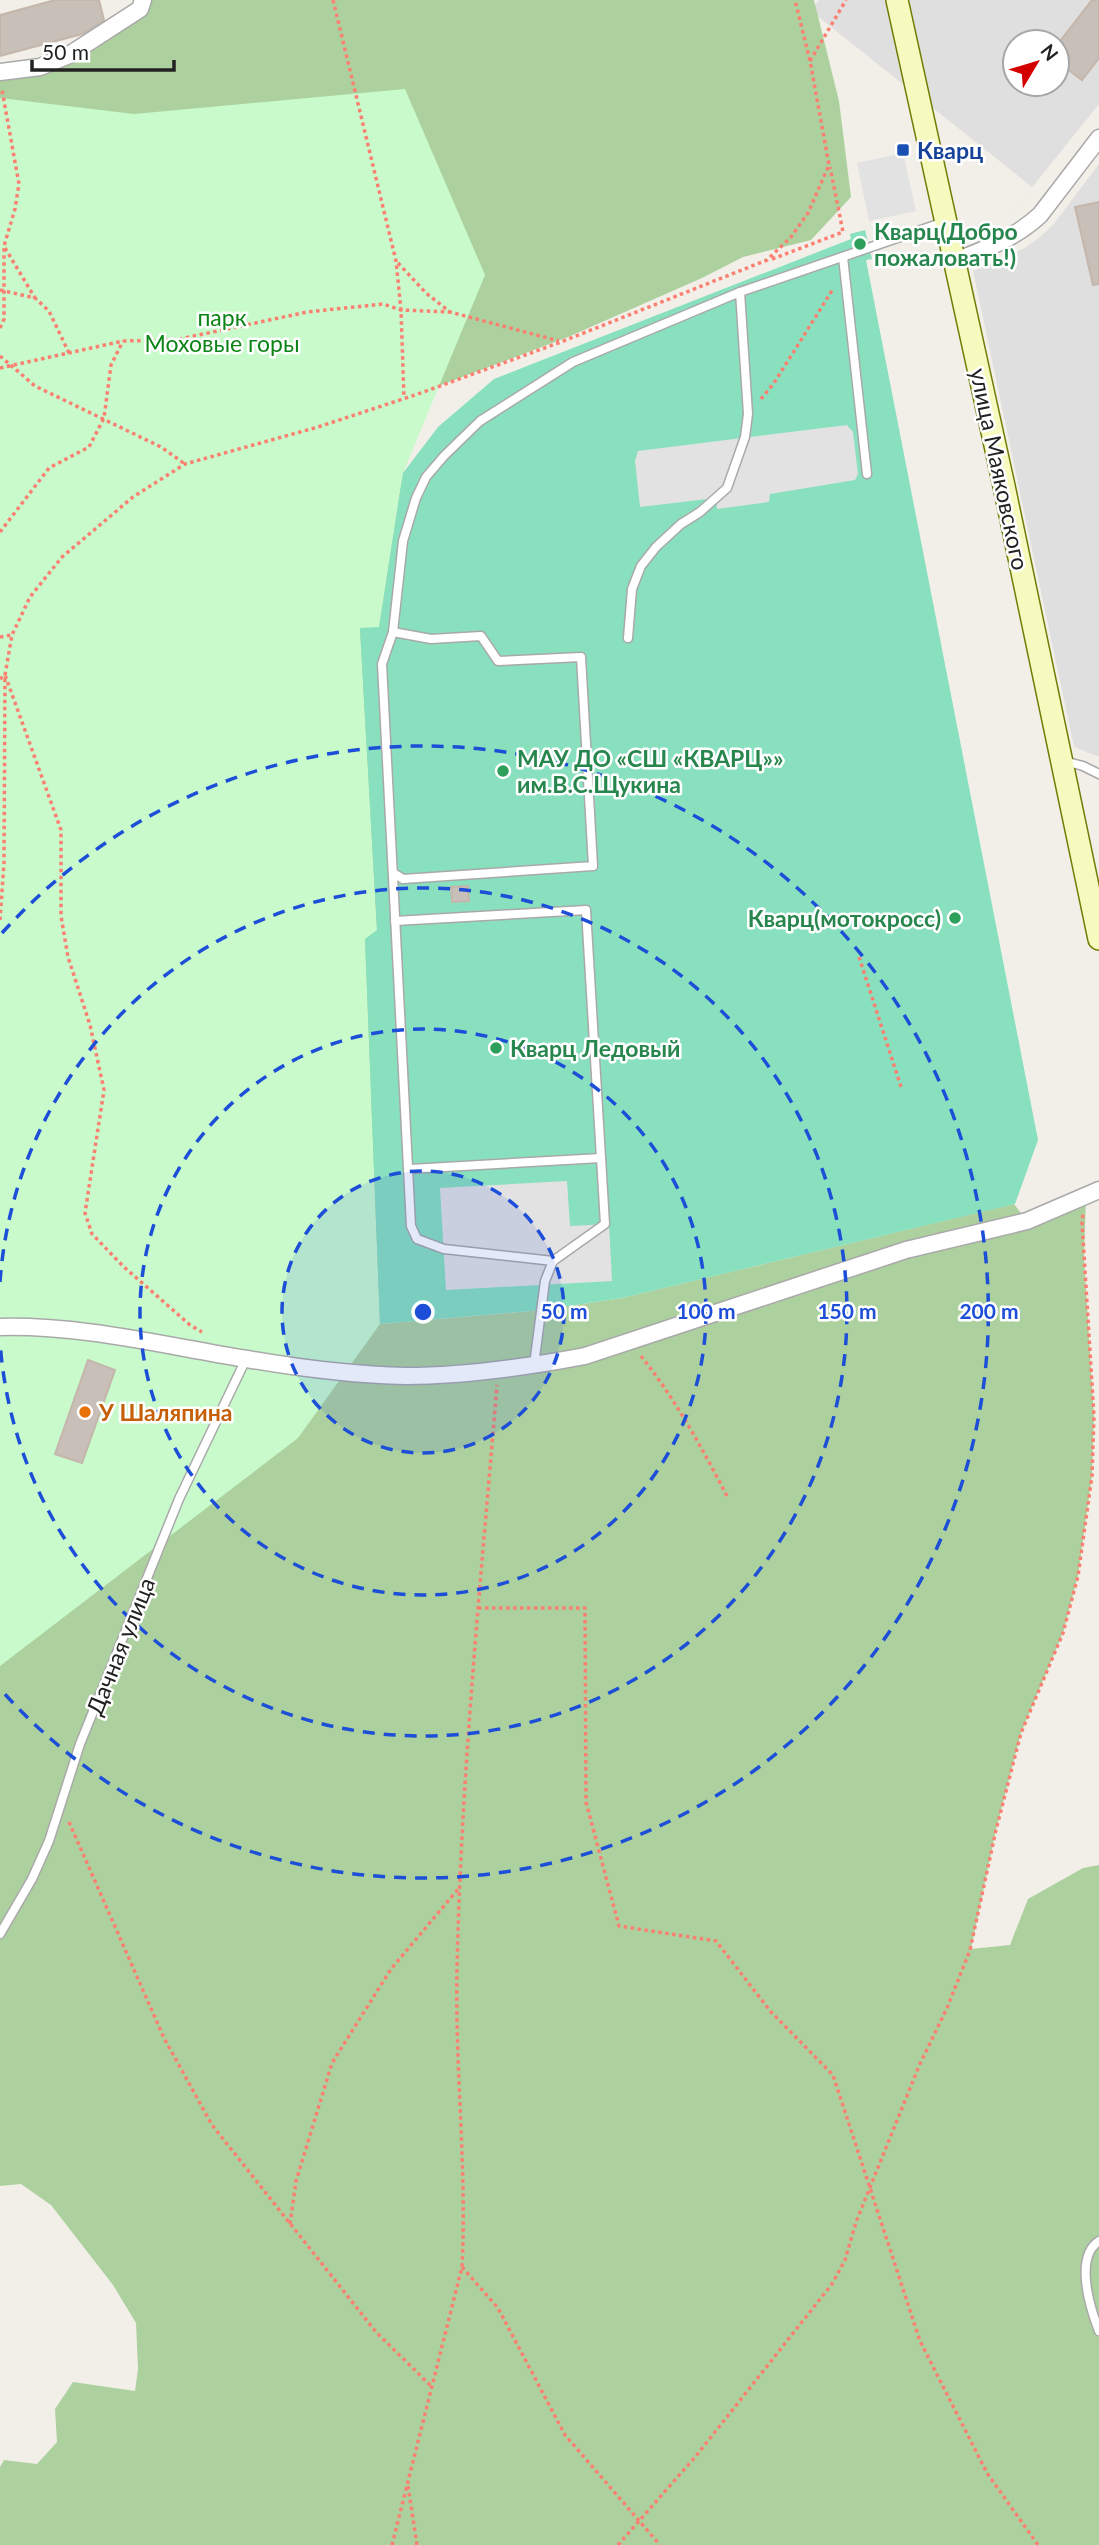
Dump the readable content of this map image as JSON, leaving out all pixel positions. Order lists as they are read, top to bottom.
{
  "streets": {
    "main road": ["улица Маяковского"],
    "lane": ["Дачная улица"]
  },
  "parks": ["парк Моховые горы"],
  "places": {
    "transit": ["Кварц"],
    "other": [
      "Кварц(Добро пожаловать!)",
      "МАУ ДО «СШ «КВАРЦ»» им.В.С.Щукина",
      "Кварц(мотокросс)",
      "Кварц Ледовый",
      "У Шаляпина"
    ]
  },
  "scale_bar": "50 m",
  "north": "top right",
  "rings": [
    "50 m",
    "100 m",
    "150 m",
    "200 m"
  ]
}
